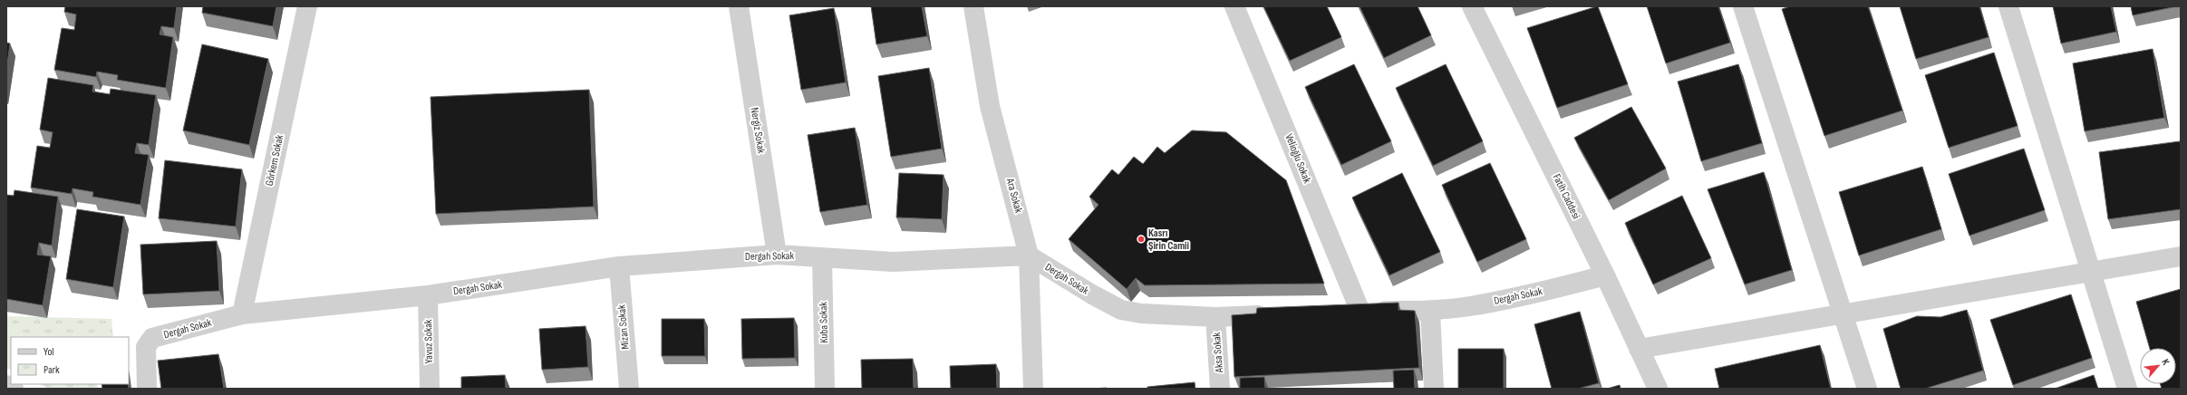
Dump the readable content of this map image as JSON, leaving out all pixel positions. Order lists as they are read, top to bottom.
{
  "streets": {
    "street": [
      "Nergiz Sokak",
      "Velioğlu Sokak",
      "Görkem Sokak",
      "Ara Sokak",
      "Fatih Caddesi",
      "Dergah Sokak",
      "Kuba Sokak",
      "Mizan Sokak",
      "Yavuz Sokak",
      "Aksa Sokak"
    ]
  },
  "crossings": [
    ["Nergiz Sokak", "Dergah Sokak"],
    ["Velioğlu Sokak", "Dergah Sokak"],
    ["Görkem Sokak", "Dergah Sokak"],
    ["Ara Sokak", "Dergah Sokak"],
    ["Fatih Caddesi", "Dergah Sokak"],
    ["Dergah Sokak", "Kuba Sokak"],
    ["Dergah Sokak", "Mizan Sokak"],
    ["Dergah Sokak", "Yavuz Sokak"],
    ["Dergah Sokak", "Aksa Sokak"]
  ],
  "places": ["Kasrı Şirin Camii"],
  "legend": ["Yol", "Park"],
  "north": "top right"
}
